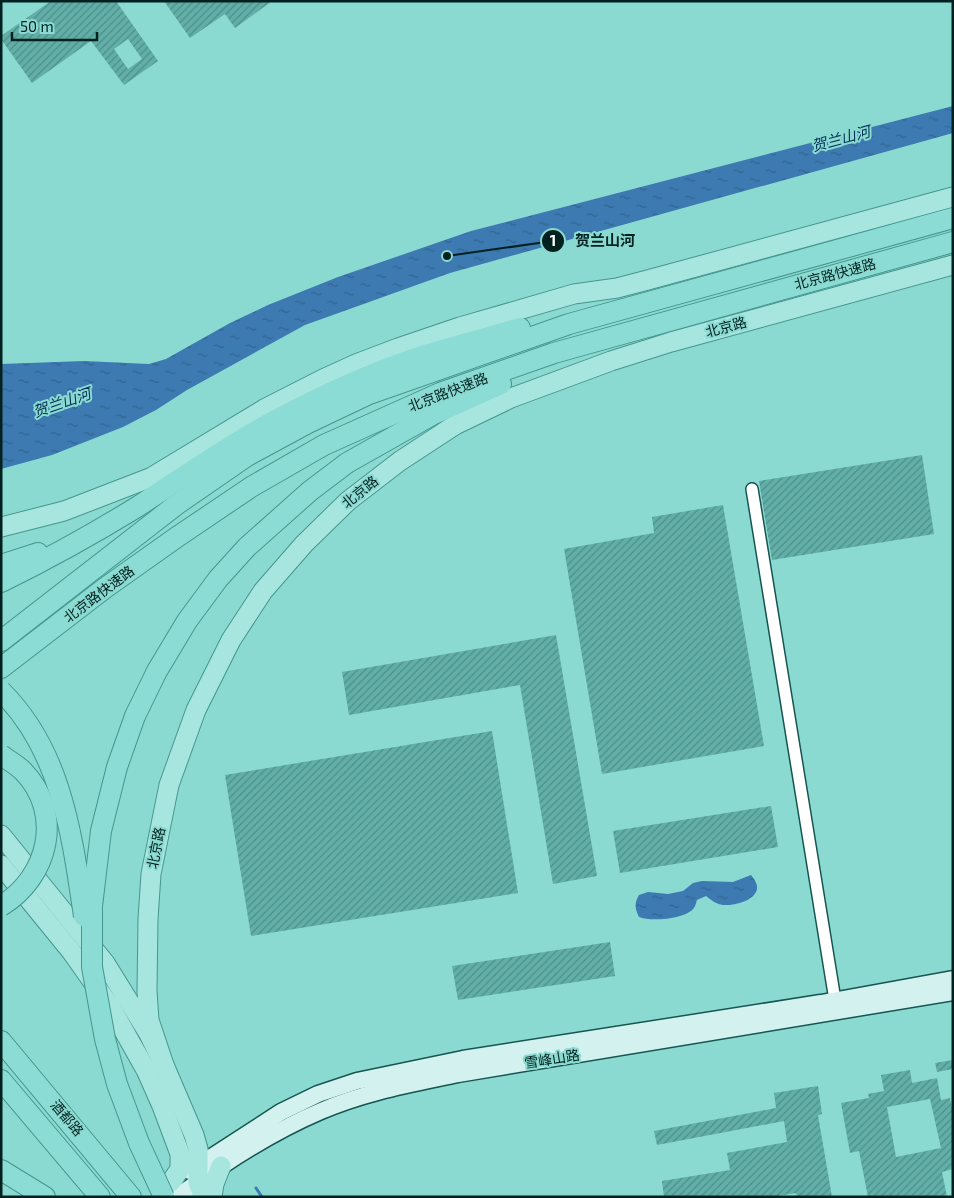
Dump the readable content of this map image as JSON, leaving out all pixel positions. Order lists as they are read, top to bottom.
{
  "streets": {
    "highway": ["北京路快速路", "酒都路"],
    "main road": ["北京路", "雪峰山路"]
  },
  "water": ["贺兰山河"],
  "places": ["贺兰山河"],
  "scale_bar": "50 m"
}
